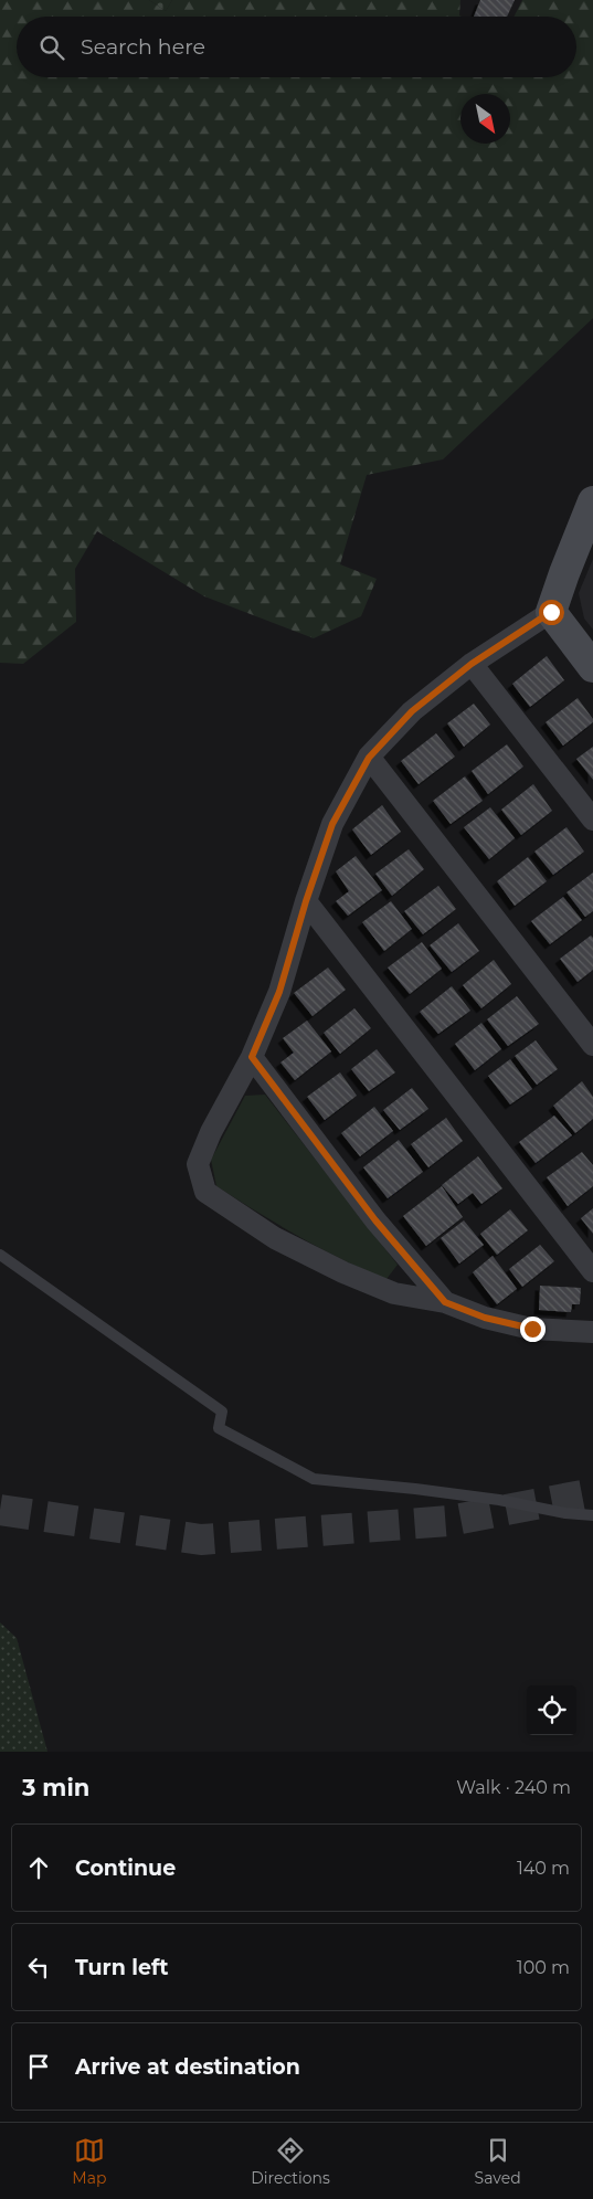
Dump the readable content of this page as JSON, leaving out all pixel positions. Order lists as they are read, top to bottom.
{
  "north": "bottom right",
  "page": {
    "search": "Search here",
    "heading": ["3 min", "Walk · 240 m"],
    "list": [
      ["Continue", "140 m"],
      ["Turn left", "100 m"],
      "Arrive at destination"
    ],
    "nav": ["Map", "Directions", "Saved"]
  }
}
